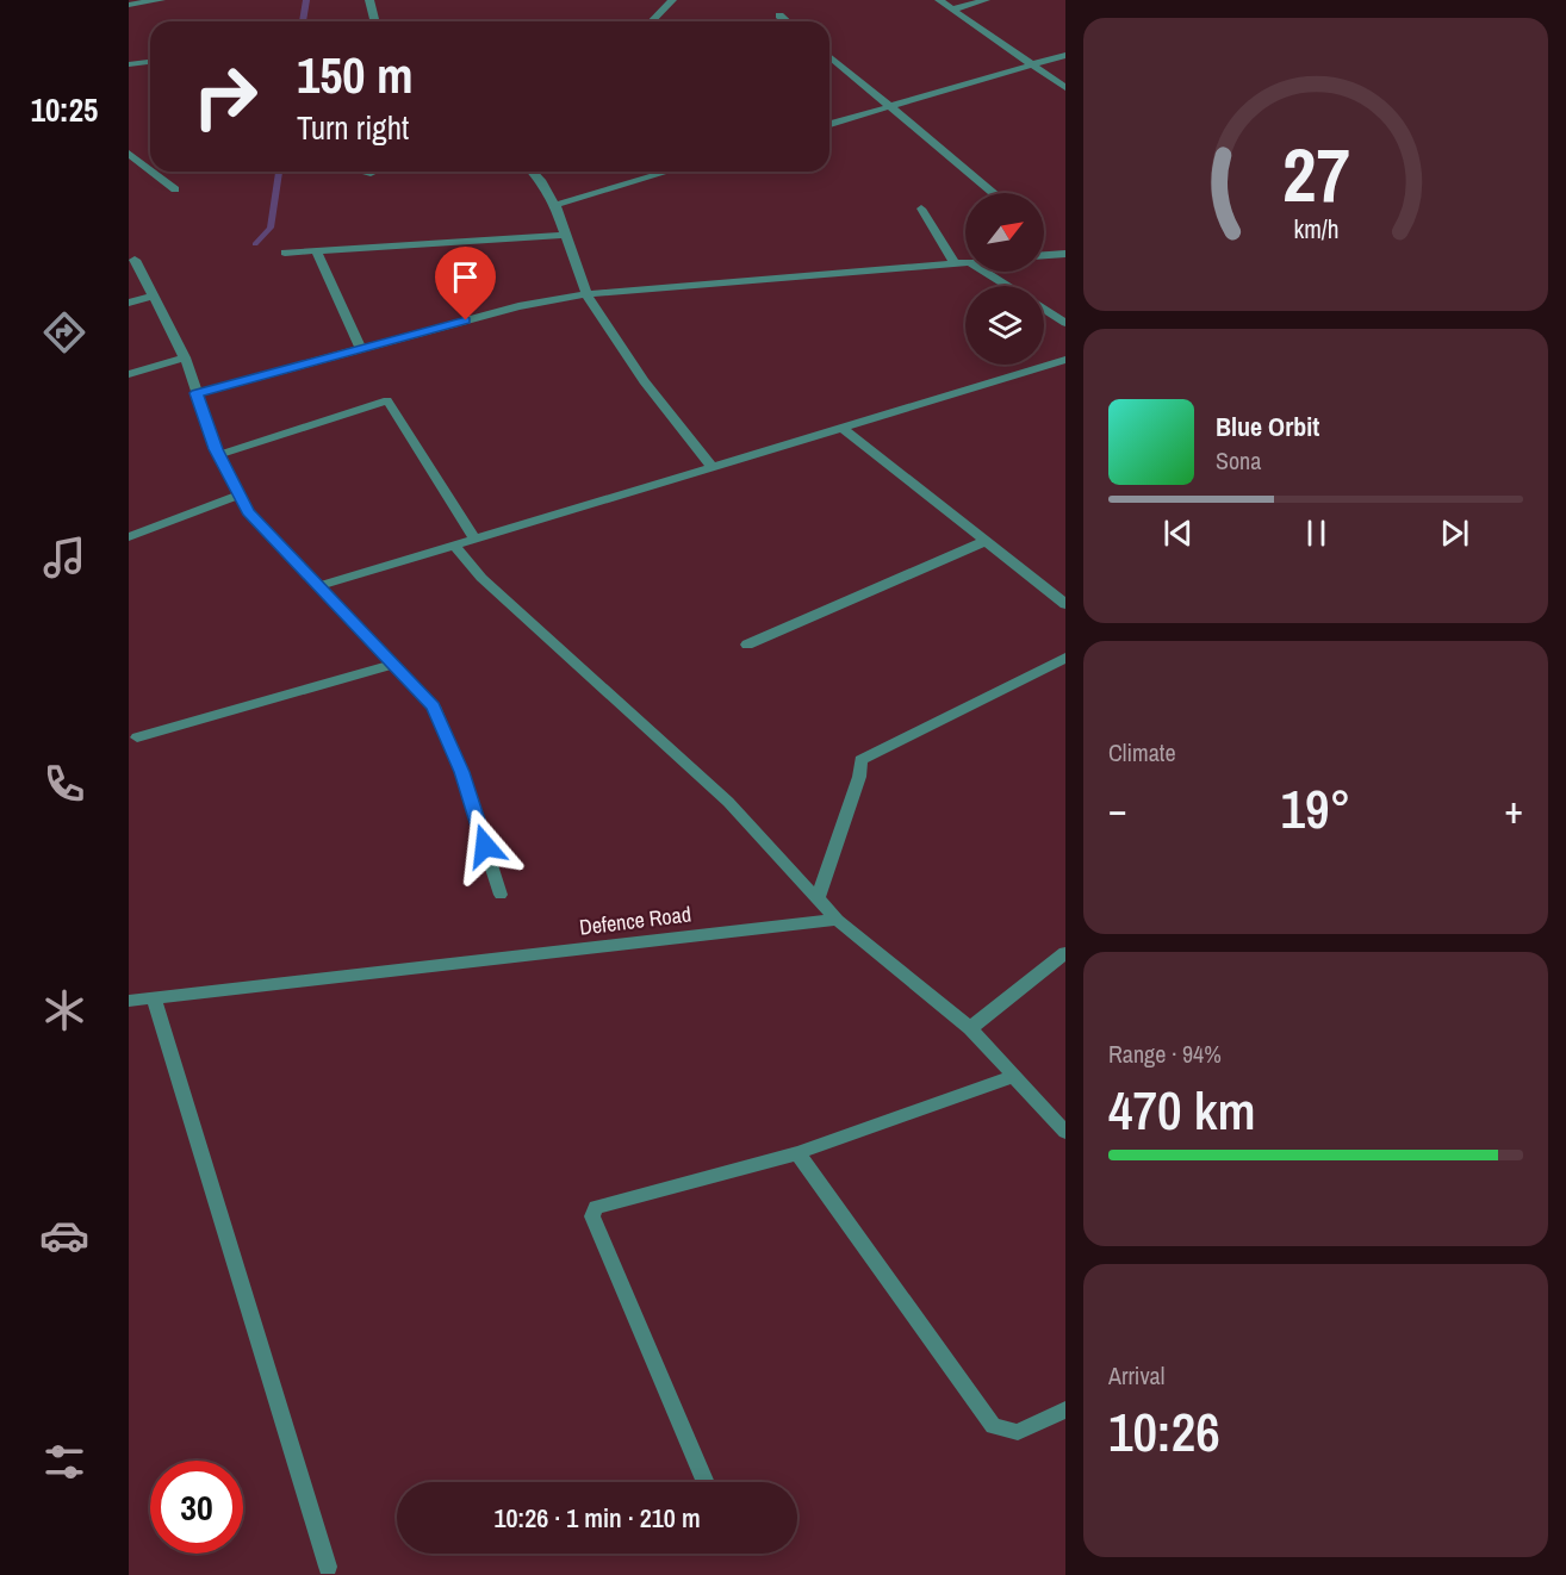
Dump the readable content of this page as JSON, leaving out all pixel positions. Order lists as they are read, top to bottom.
{
  "streets": {
    "street": ["Defence Road"]
  },
  "north": "top right",
  "page": {
    "tabs": "10:25",
    "turn": ["150 m", "Turn right"],
    "song": ["Blue Orbit", "Sona"],
    "tile": [
      "Climate",
      ["Range · 94%", "470 km"],
      ["Arrival", "10:26"]
    ],
    "heat": ["−", "19°", "+"],
    "limit": "30",
    "trip": "10:26 · 1 min · 210 m",
    "gauge": ["27", "km/h"]
  }
}
